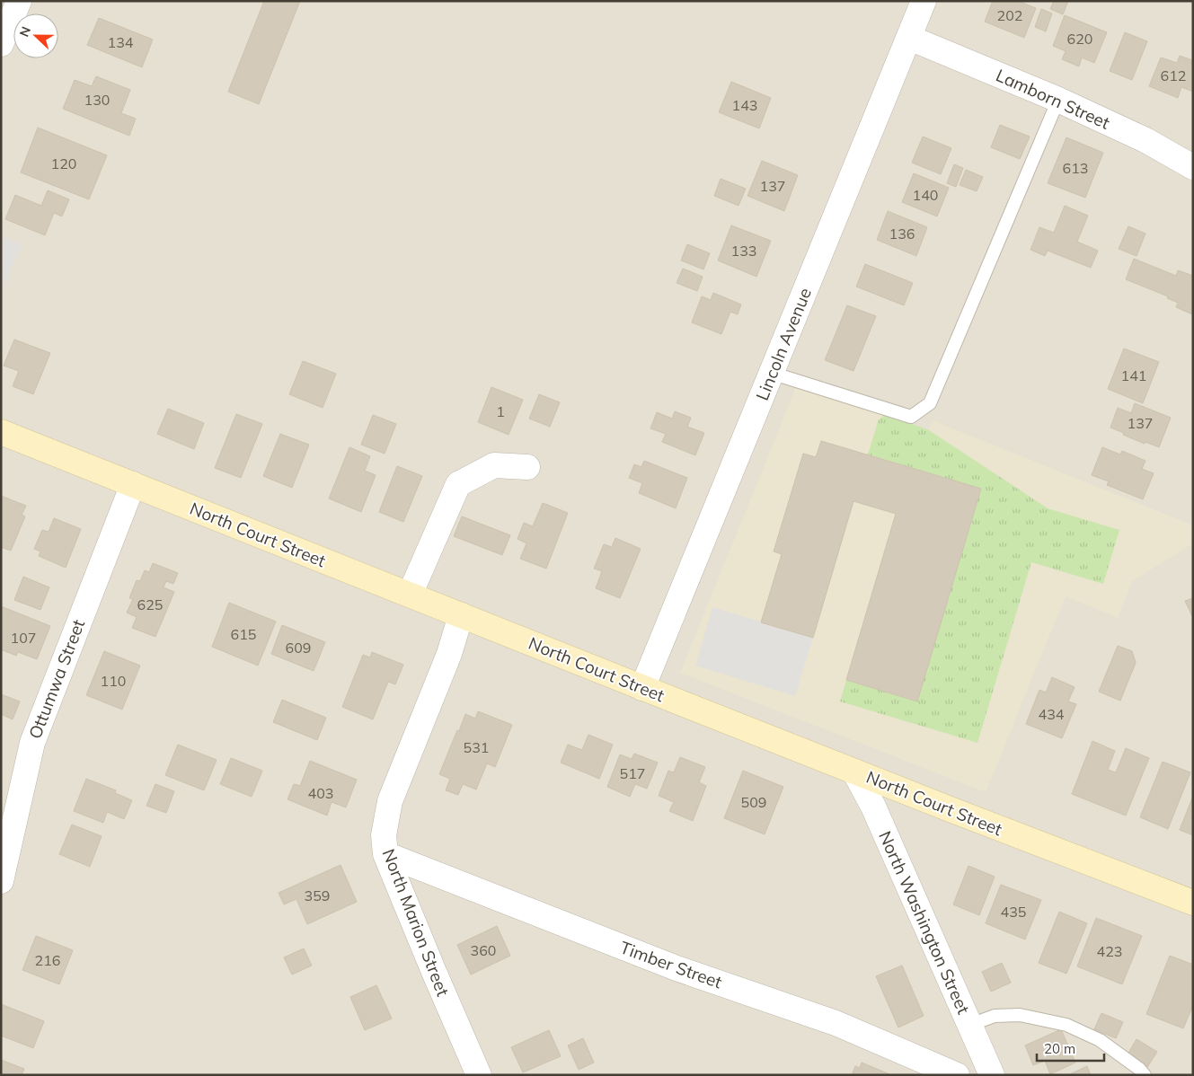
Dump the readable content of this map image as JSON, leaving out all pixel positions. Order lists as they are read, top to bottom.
{
  "streets": {
    "main road": ["North Court Street"],
    "street": [
      "Lamborn Street",
      "Lincoln Avenue",
      "Ottumwa Street",
      "North Marion Street",
      "North Washington Street",
      "Timber Street"
    ]
  },
  "crossings": [
    ["Lamborn Street", "Lincoln Avenue"],
    ["Lincoln Avenue", "North Court Street"],
    ["North Court Street", "Ottumwa Street"],
    ["North Court Street", "North Marion Street"],
    ["North Court Street", "North Washington Street"],
    ["North Marion Street", "Timber Street"]
  ],
  "house_numbers": [
    "202",
    "620",
    "134",
    "612",
    "130",
    "143",
    "120",
    "613",
    "137",
    "140",
    "136",
    "133",
    "141",
    "1",
    "137",
    "625",
    "615",
    "107",
    "609",
    "110",
    "434",
    "531",
    "517",
    "403",
    "509",
    "359",
    "435",
    "360",
    "423",
    "216"
  ],
  "scale_bar": "20 m",
  "north": "left"
}
